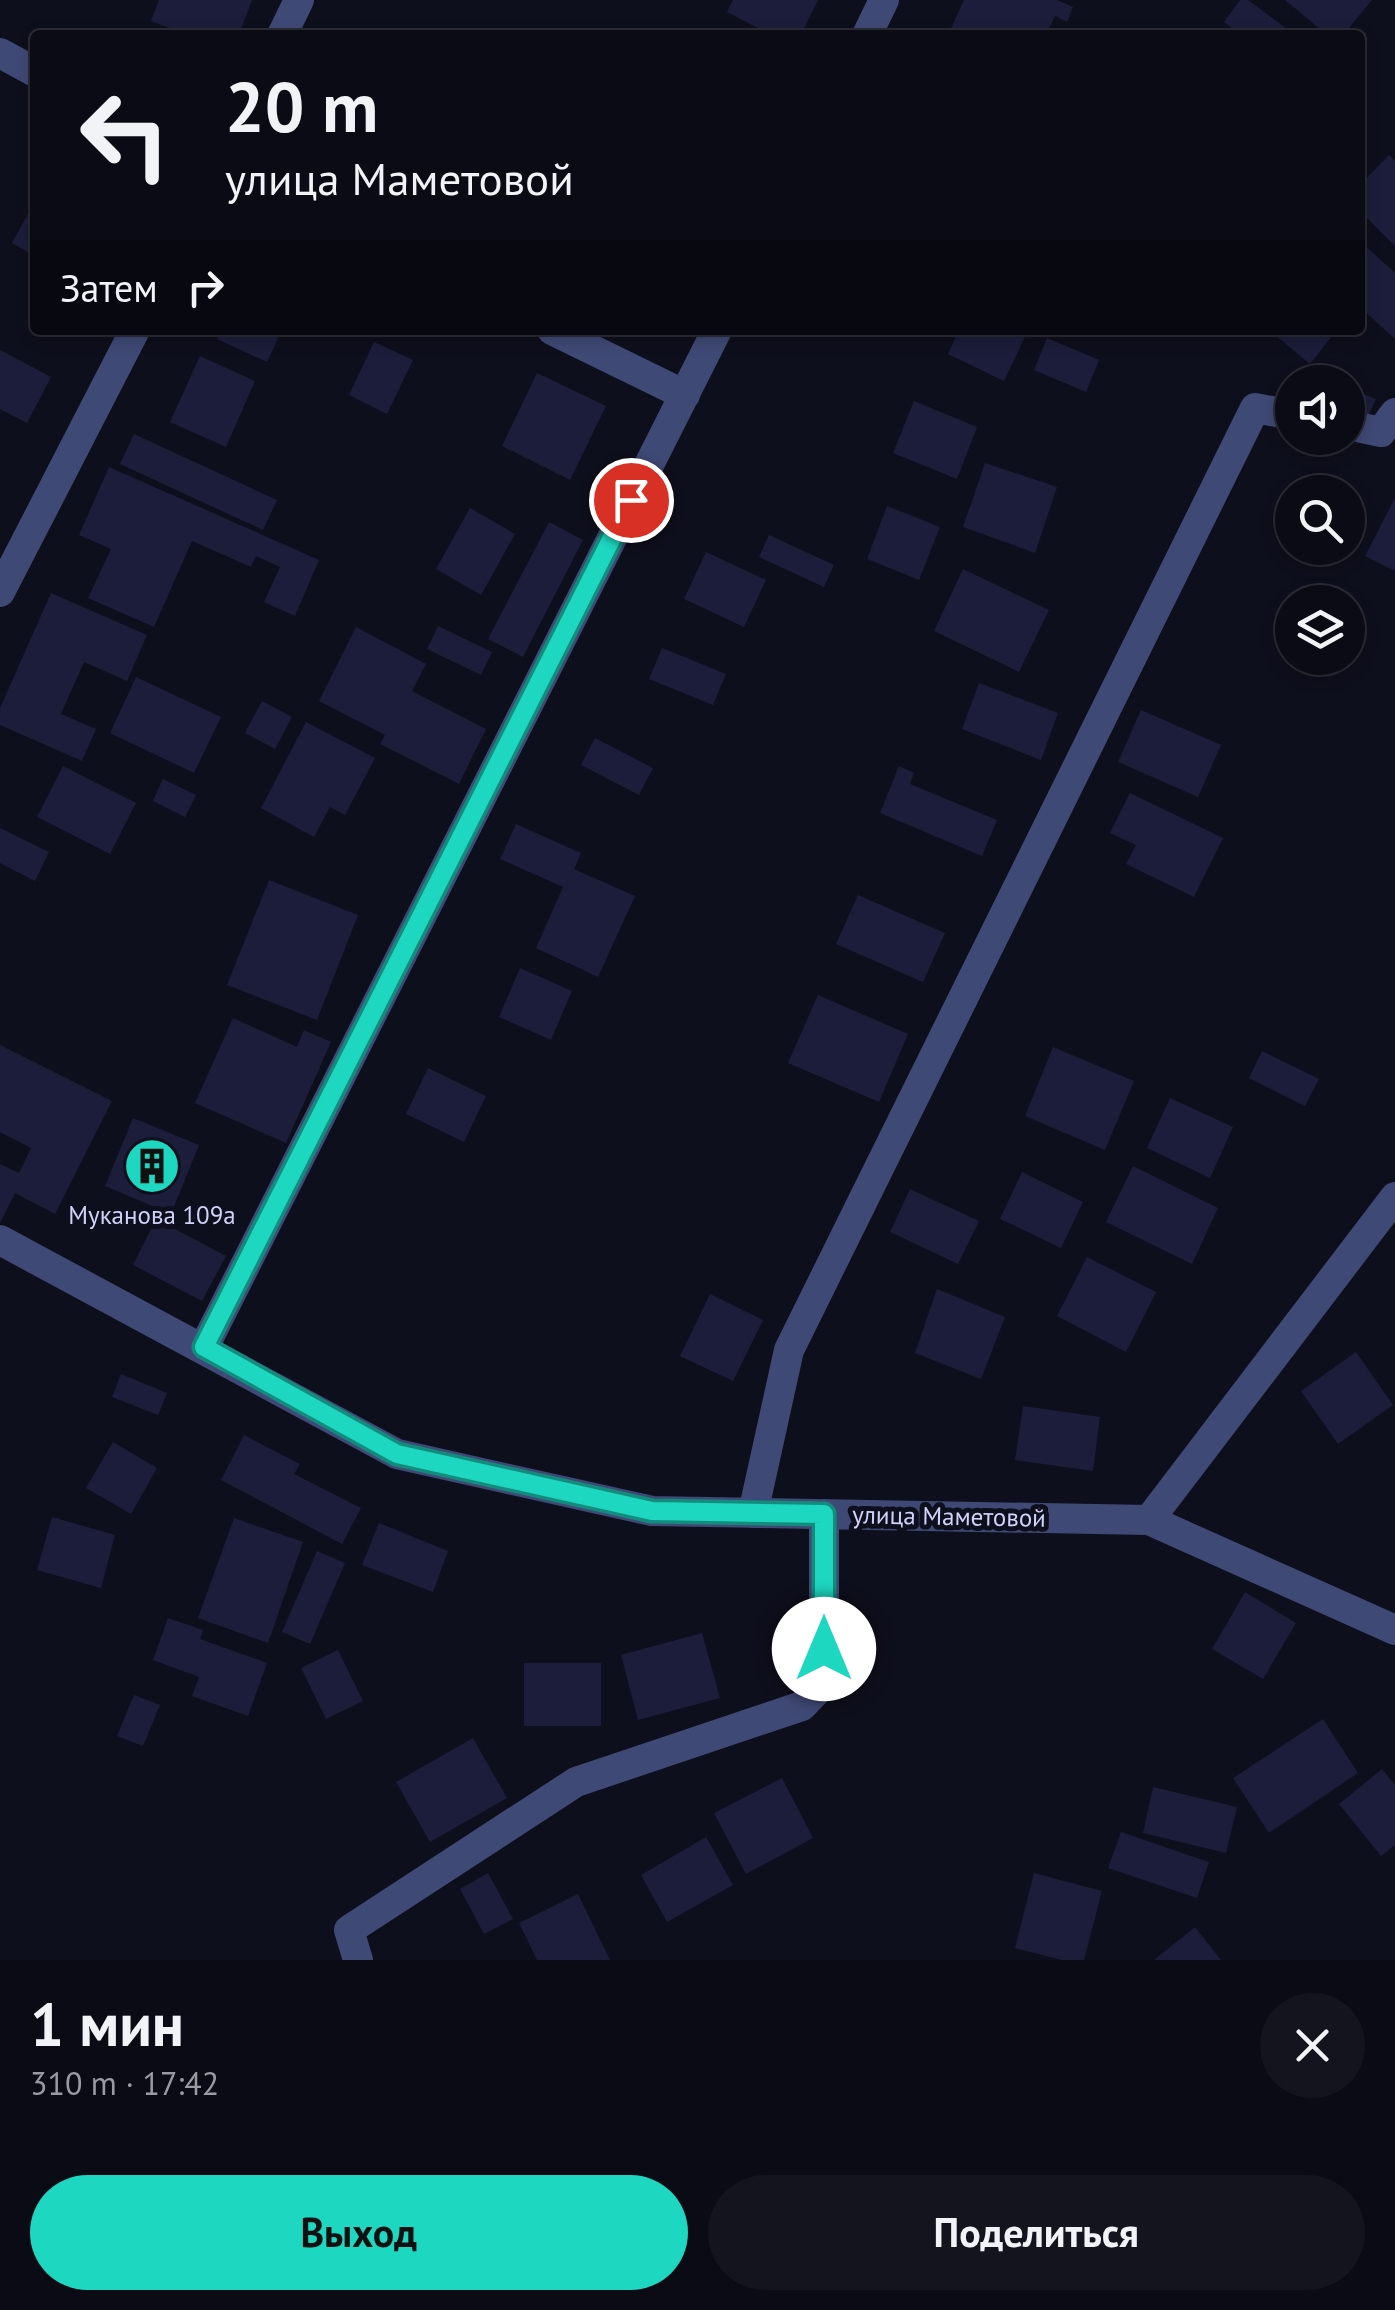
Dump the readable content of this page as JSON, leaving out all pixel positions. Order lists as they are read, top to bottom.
{
  "streets": {
    "street": ["улица Маметовой"]
  },
  "places": {
    "building": ["Муканова 109а"]
  },
  "page": {
    "turn": ["20 m", "улица Маметовой"],
    "then": "Затем",
    "heading": ["1 мин", "310 m · 17:42"],
    "buttons": ["Выход", "Поделиться"]
  }
}
